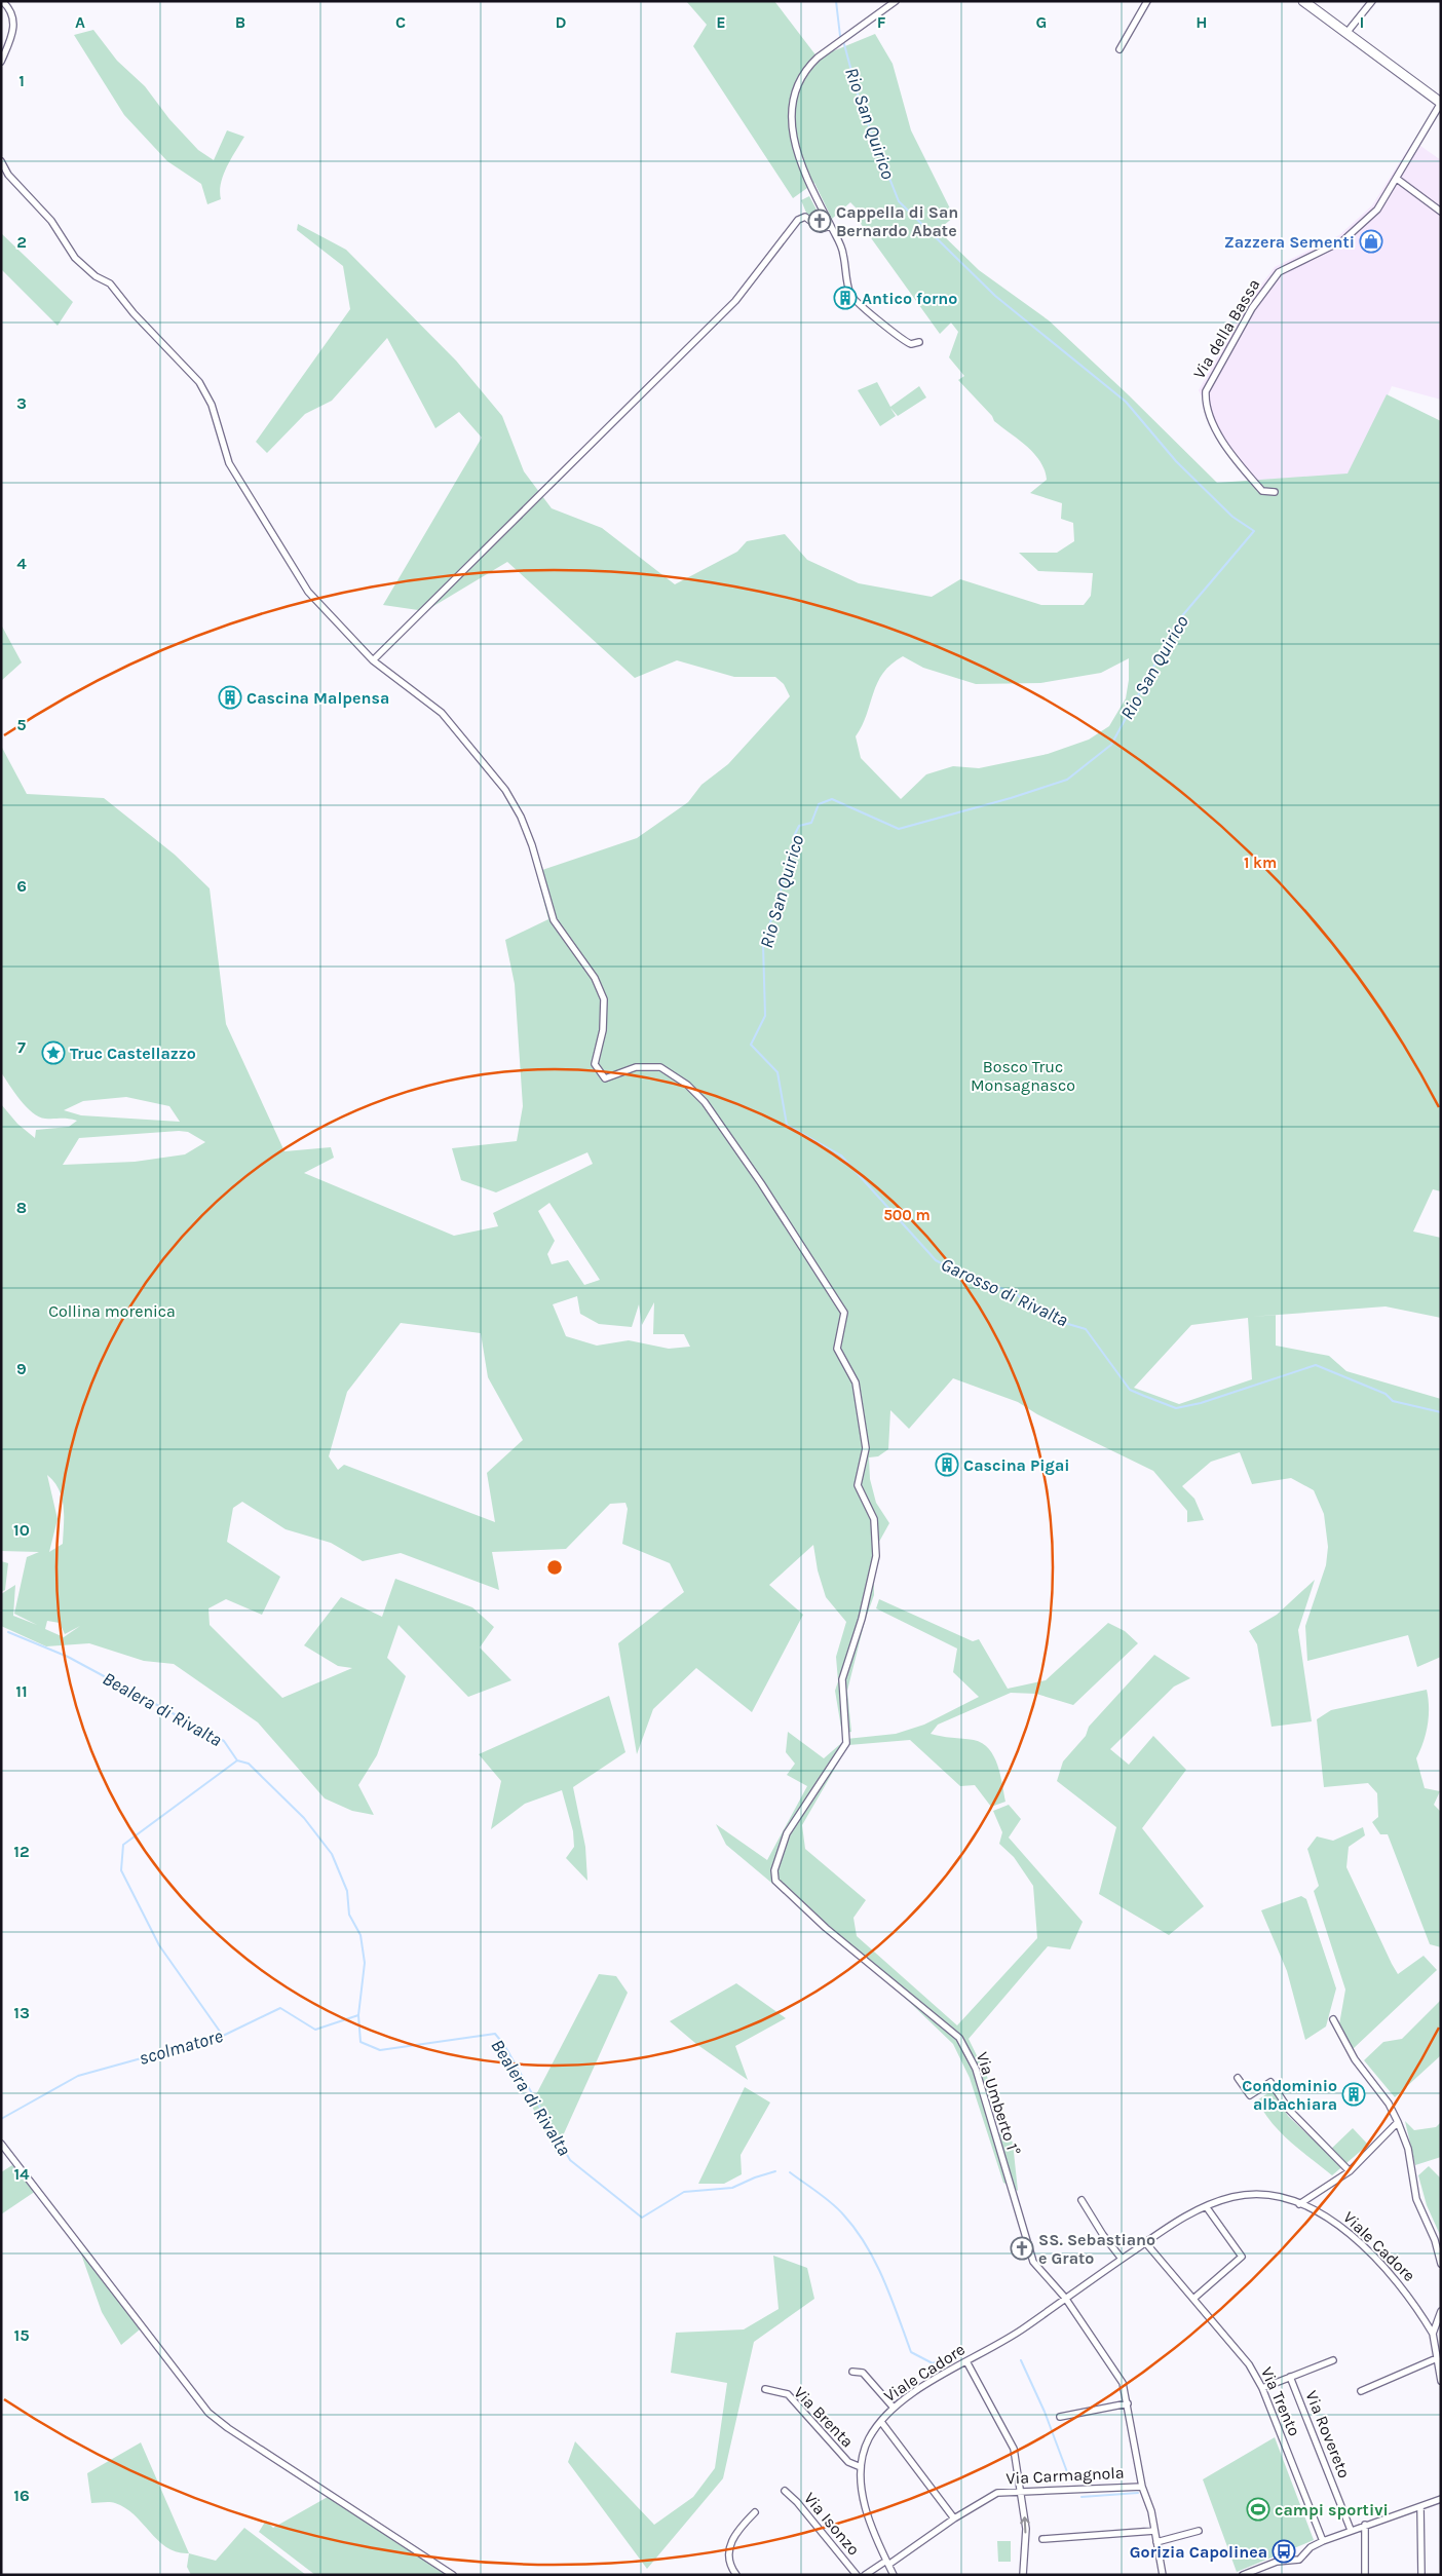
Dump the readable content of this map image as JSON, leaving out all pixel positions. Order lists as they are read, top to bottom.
{
  "streets": {
    "street": [
      "Via della Bassa",
      "Via Umberto 1°",
      "Viale Cadore",
      "Via Trento",
      "Via Brenta",
      "Via Rovereto",
      "Via Carmagnola",
      "Via Isonzo"
    ]
  },
  "crossings": [
    ["Via Umberto 1°", "Viale Cadore"],
    ["Via Umberto 1°", "Via Carmagnola"],
    ["Viale Cadore", "Via Trento"],
    ["Viale Cadore", "Via Brenta"],
    ["Viale Cadore", "Via Carmagnola"],
    ["Viale Cadore", "Via Isonzo"],
    ["Via Carmagnola", "Via Isonzo"]
  ],
  "water": [
    "Rio San Quirico",
    "Garosso di Rivalta",
    "Bealera di Rivalta",
    "scolmatore"
  ],
  "parks": ["Bosco Truc Monsagnasco", "Collina morenica"],
  "places": {
    "church": ["Cappella di San Bernardo Abate", "SS. Sebastiano e Grato"],
    "shop": ["Zazzera Sementi"],
    "building": [
      "Antico forno",
      "Cascina Malpensa",
      "Cascina Pigai",
      "Condominio albachiara"
    ],
    "place": ["Truc Castellazzo"],
    "sports": ["campi sportivi"],
    "bus stop": ["Gorizia Capolinea"]
  },
  "grid": {
    "columns": [
      "A",
      "B",
      "C",
      "D",
      "E",
      "F",
      "G",
      "H",
      "I"
    ],
    "rows": [
      "1",
      "2",
      "3",
      "4",
      "5",
      "6",
      "7",
      "8",
      "9",
      "10",
      "11",
      "12",
      "13",
      "14",
      "15",
      "16"
    ]
  },
  "rings": ["1 km", "500 m"]
}
